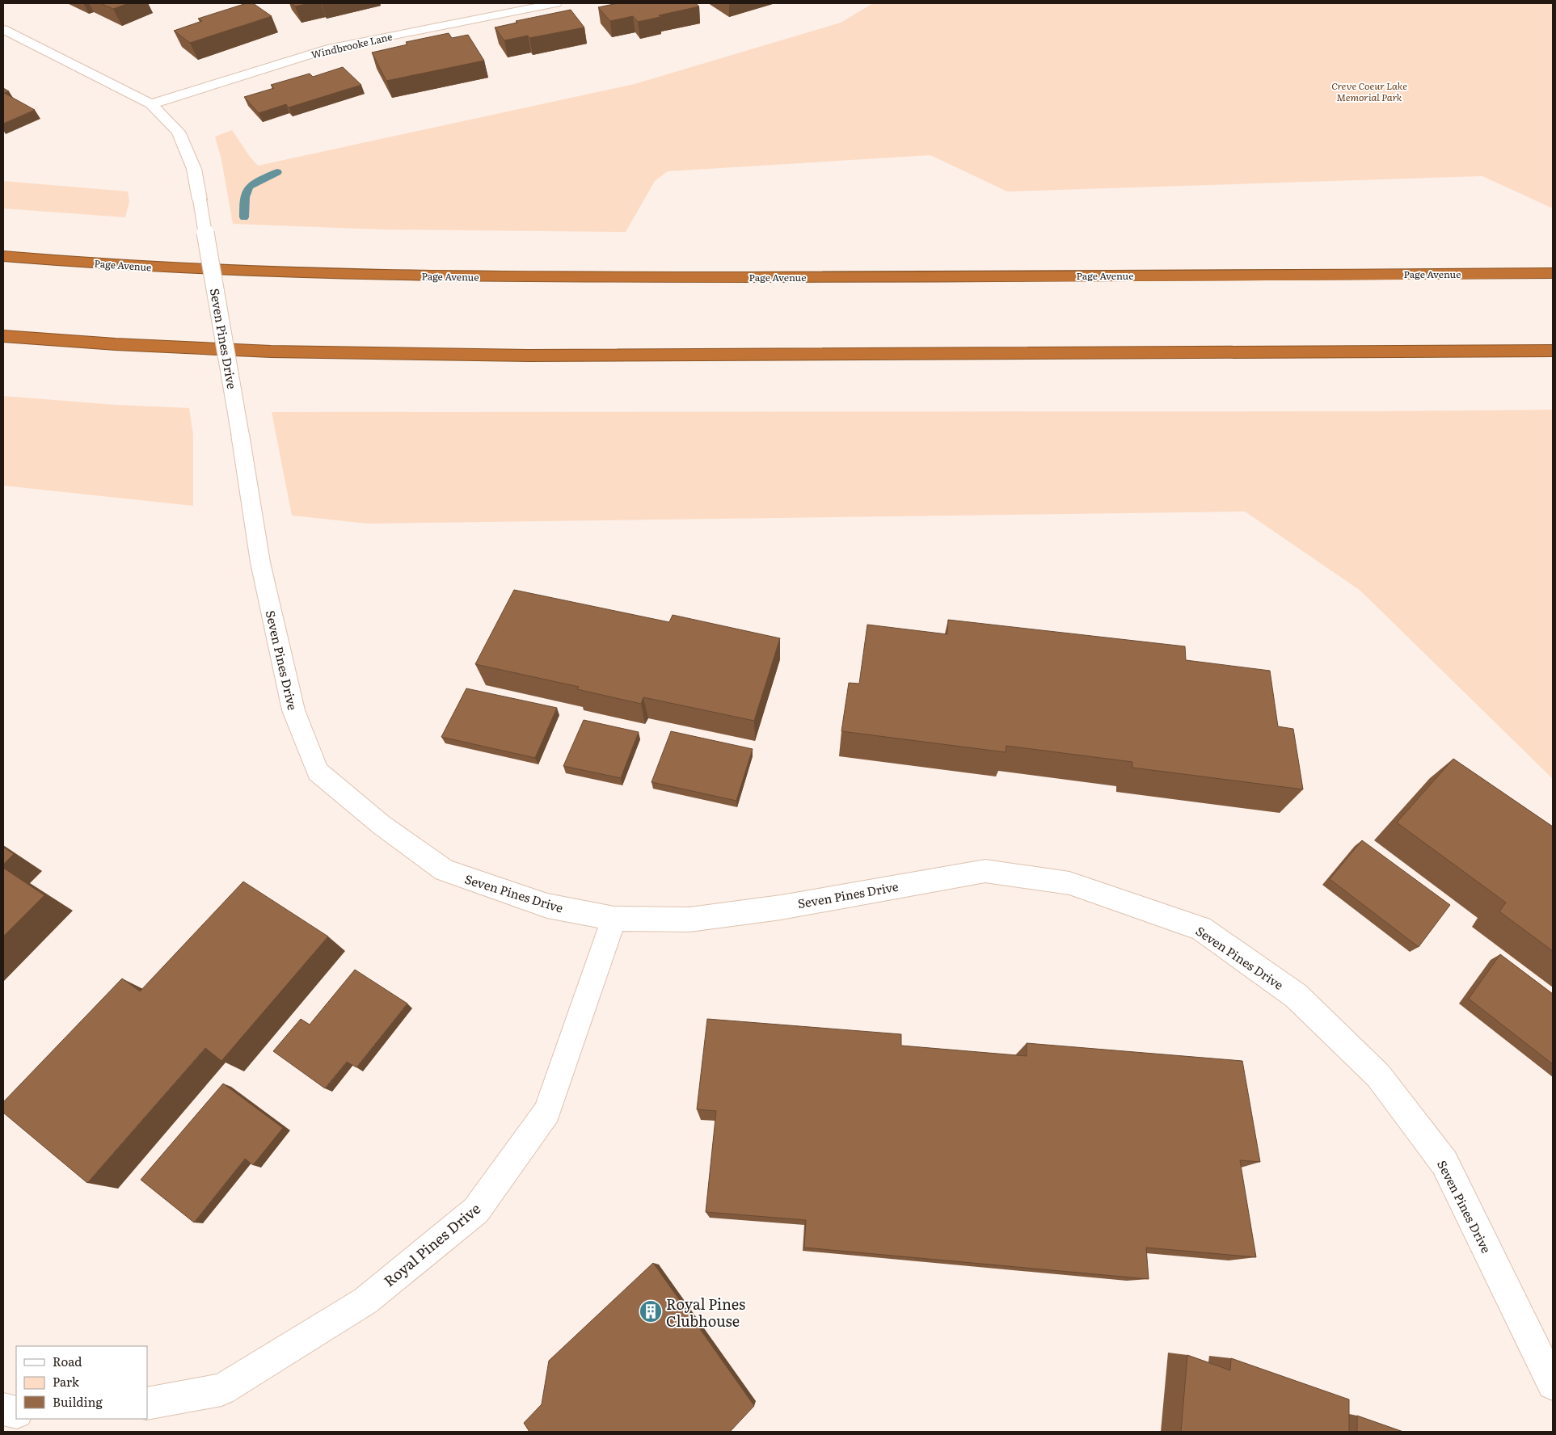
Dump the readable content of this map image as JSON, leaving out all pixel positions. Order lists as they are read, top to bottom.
{
  "streets": {
    "highway": ["Page Avenue"],
    "street": ["Windbrooke Lane", "Seven Pines Drive", "Royal Pines Drive"]
  },
  "crossings": [
    ["Windbrooke Lane", "Seven Pines Drive"],
    ["Seven Pines Drive", "Royal Pines Drive"]
  ],
  "parks": ["Creve Coeur Lake Memorial Park"],
  "places": {
    "building": ["Royal Pines Clubhouse"]
  },
  "legend": ["Road", "Park", "Building"]
}
